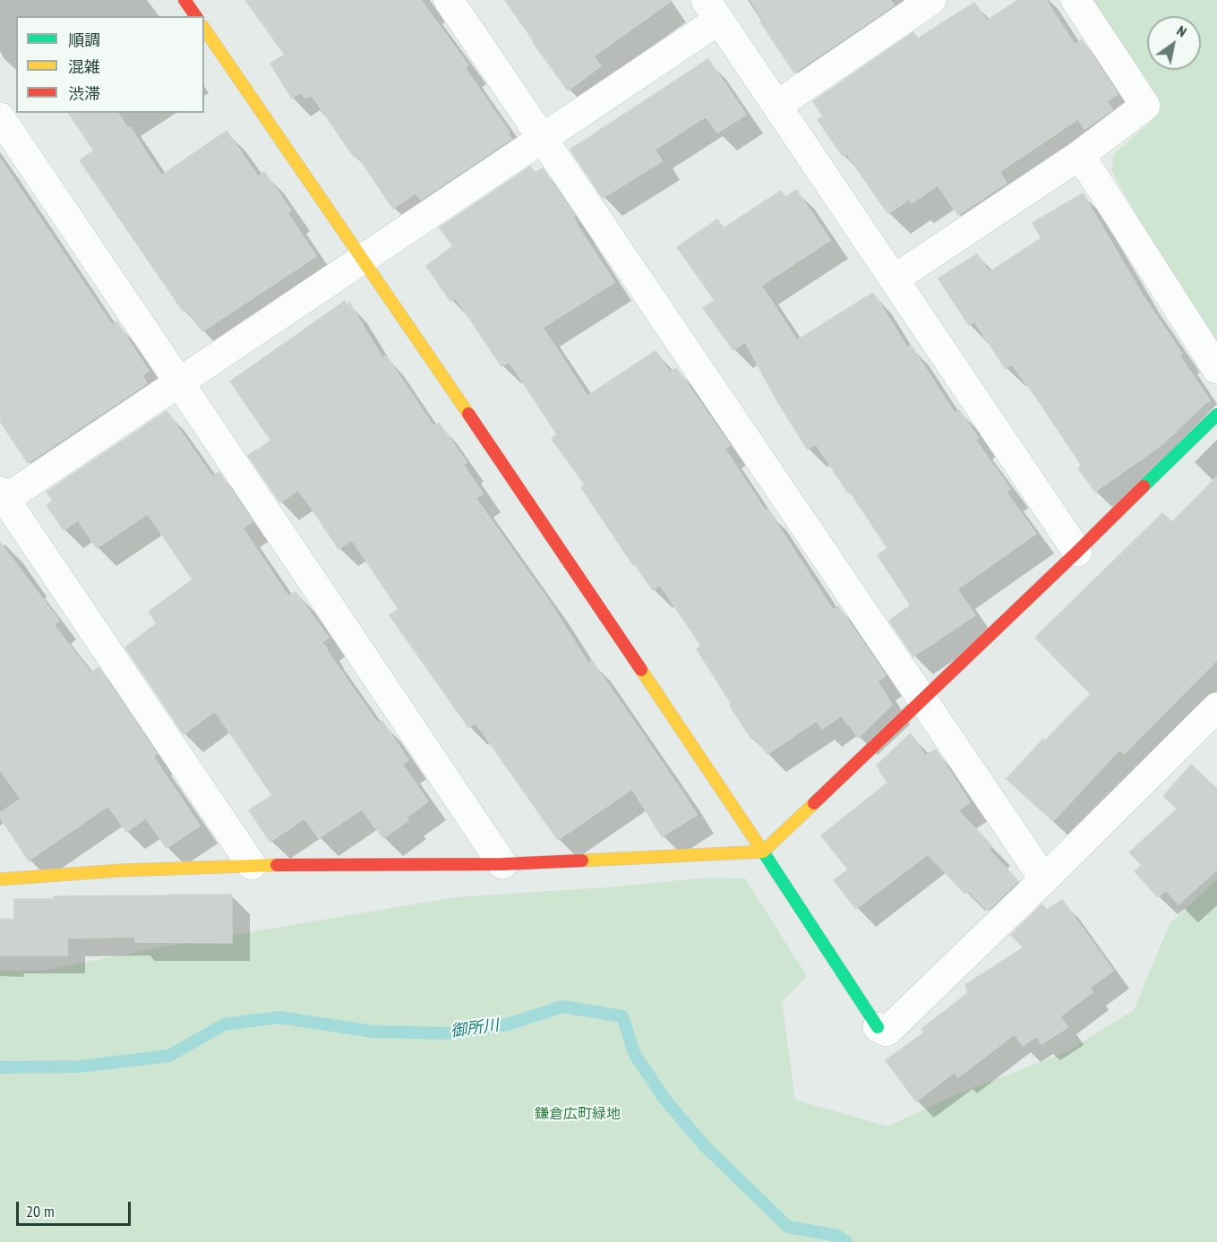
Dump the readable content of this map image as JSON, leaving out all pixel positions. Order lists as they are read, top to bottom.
{
  "water": ["御所川"],
  "parks": ["鎌倉広町緑地"],
  "legend": ["順調", "混雑", "渋滞"],
  "scale_bar": "20 m",
  "north": "top right"
}
